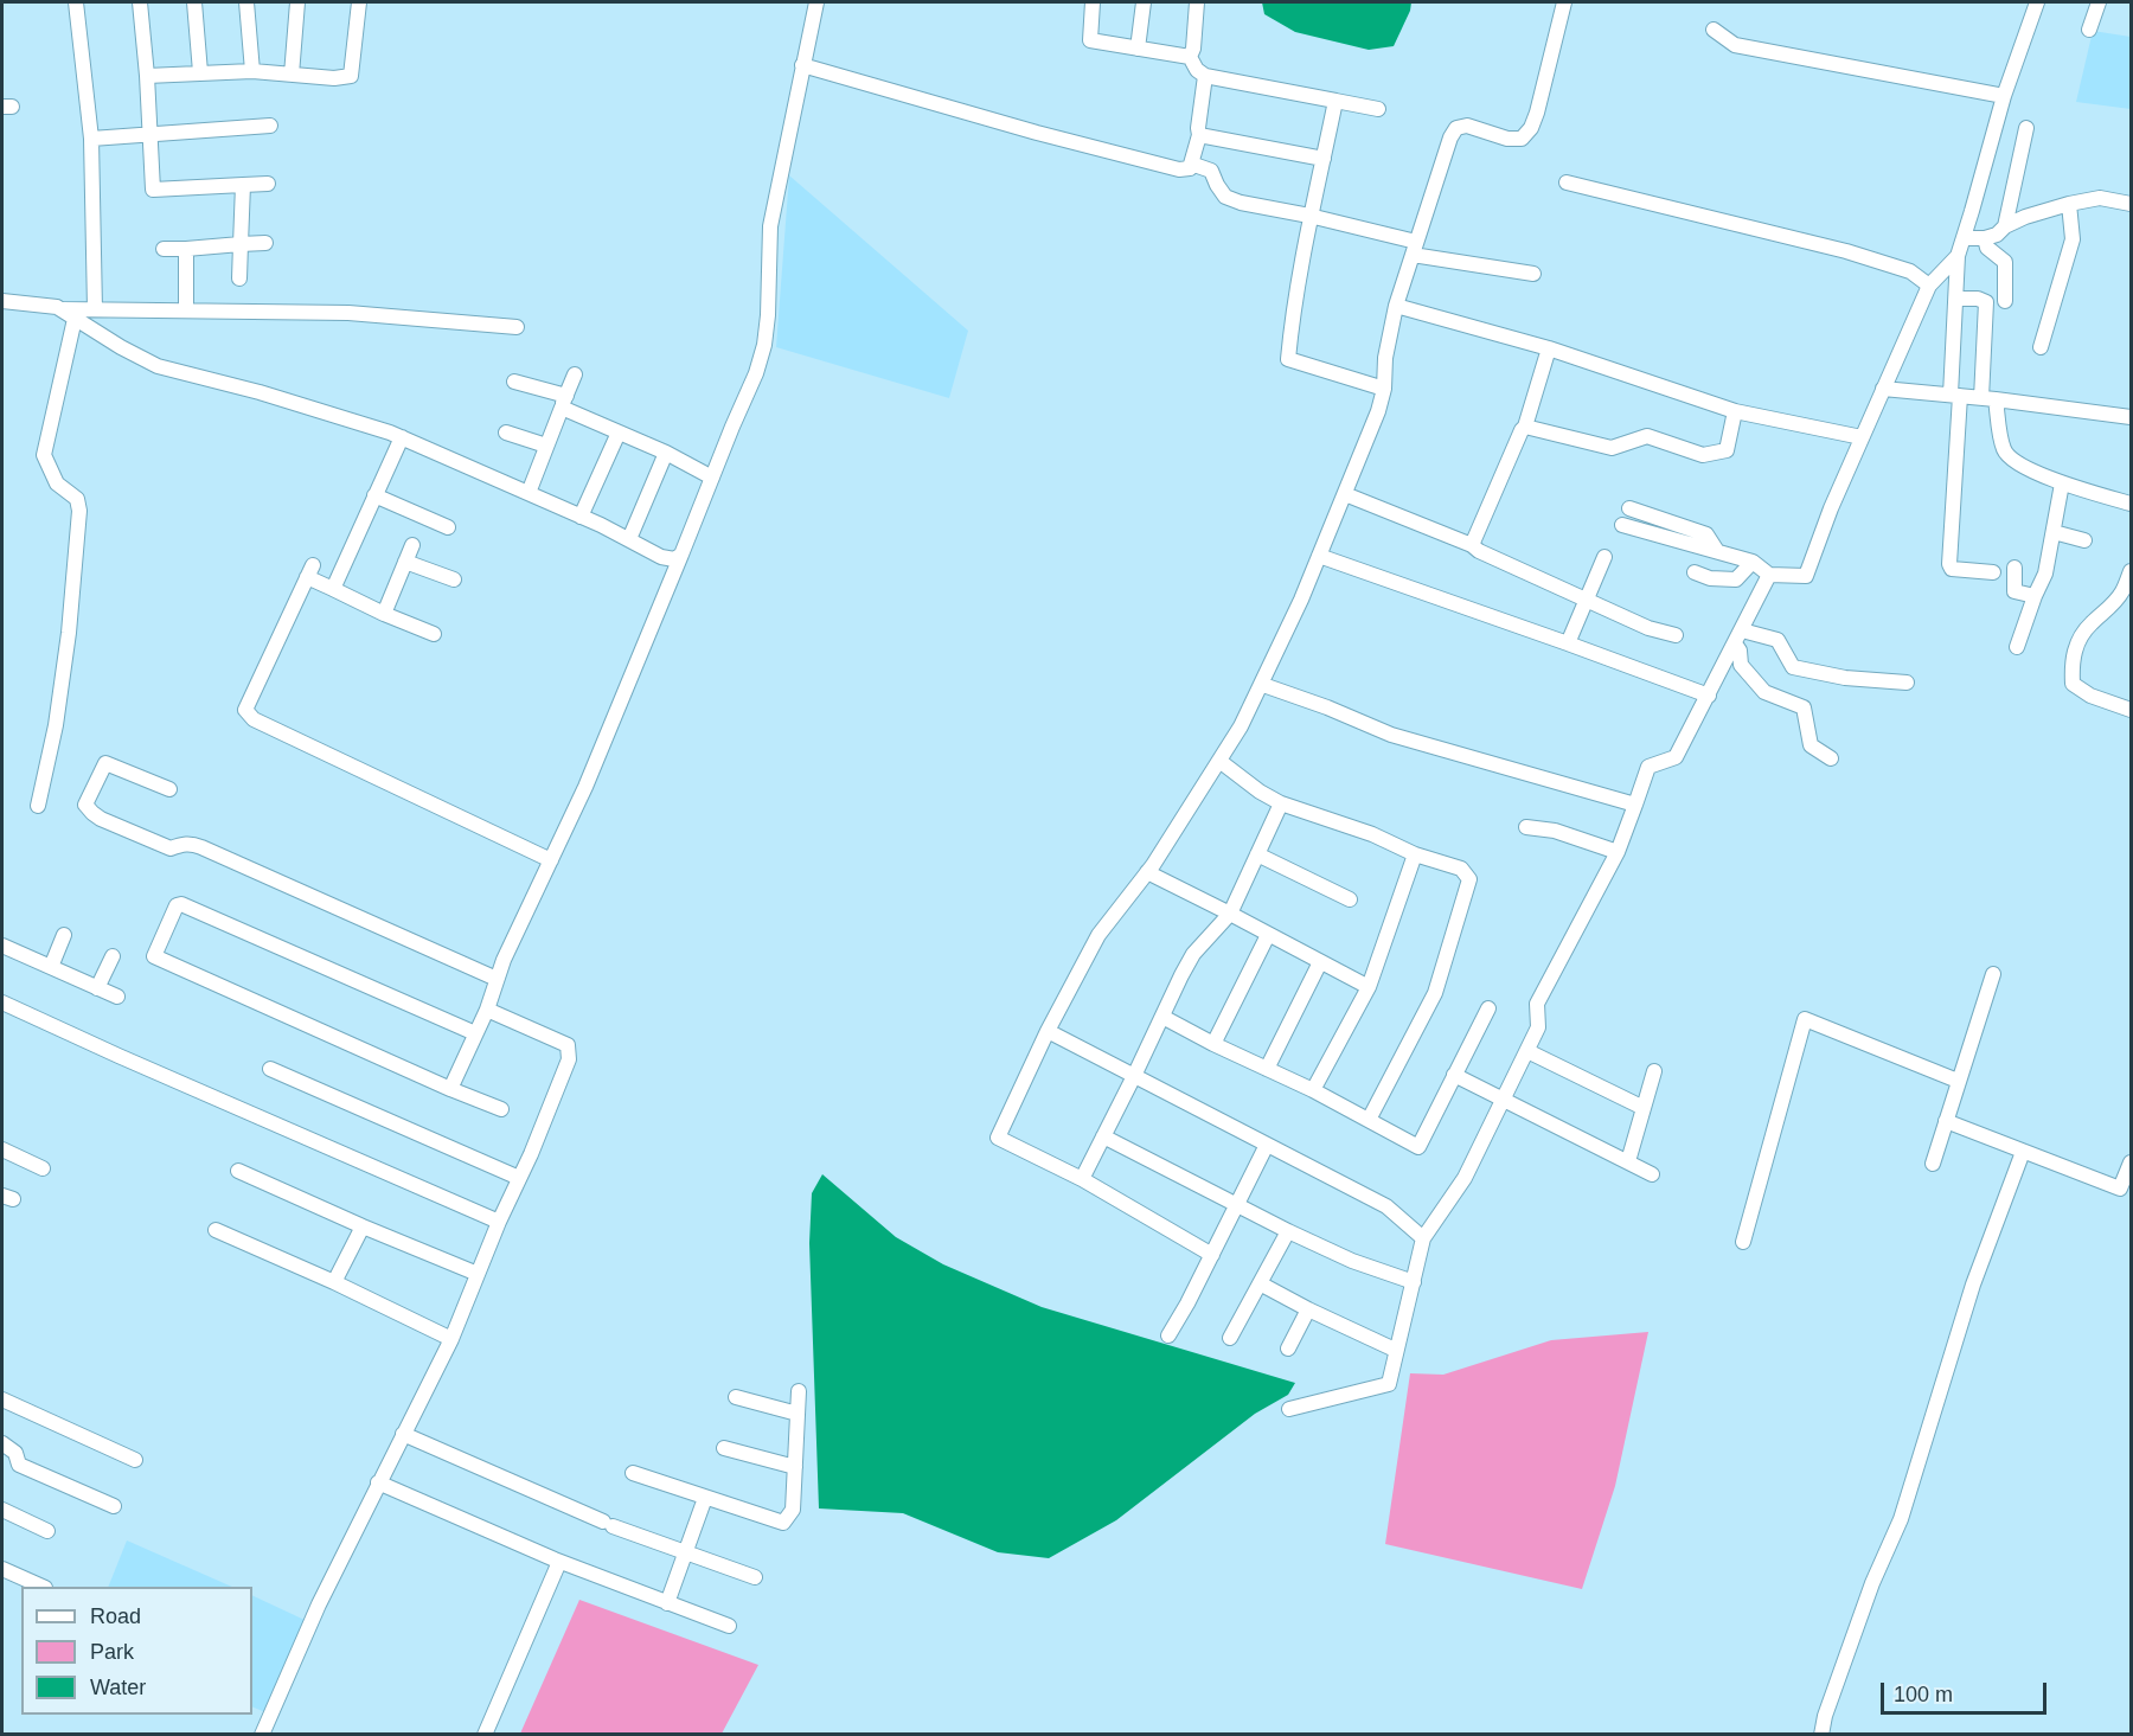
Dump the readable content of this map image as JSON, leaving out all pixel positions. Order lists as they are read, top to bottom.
{
  "legend": ["Road", "Park", "Water"],
  "scale_bar": "100 m"
}
